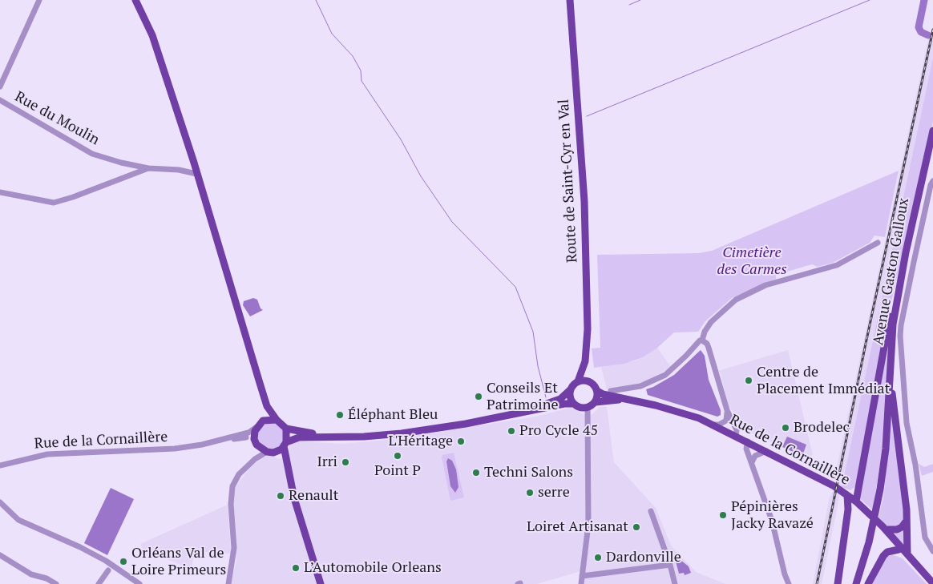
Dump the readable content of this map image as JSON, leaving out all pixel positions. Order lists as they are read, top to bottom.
{
  "streets": {
    "main road": ["Route de Saint-Cyr en Val", "Avenue Gaston Galloux", "Rue de la Cornaillère"],
    "street": ["Rue du Moulin"]
  },
  "crossings": [
    ["Route de Saint-Cyr en Val", "Rue de la Cornaillère"]
  ],
  "parks": ["Cimetière des Carmes"],
  "places": [
    "Centre de Placement Immédiat",
    "Conseils Et Patrimoine",
    "Éléphant Bleu",
    "Brodelec",
    "Pro Cycle 45",
    "L'Héritage",
    "Point P",
    "Irri",
    "Techni Salons",
    "serre",
    "Renault",
    "Pépinières Jacky Ravazé",
    "Loiret Artisanat",
    "Dardonville",
    "Orléans Val de Loire Primeurs",
    "L’Automobile Orleans"
  ]
}
